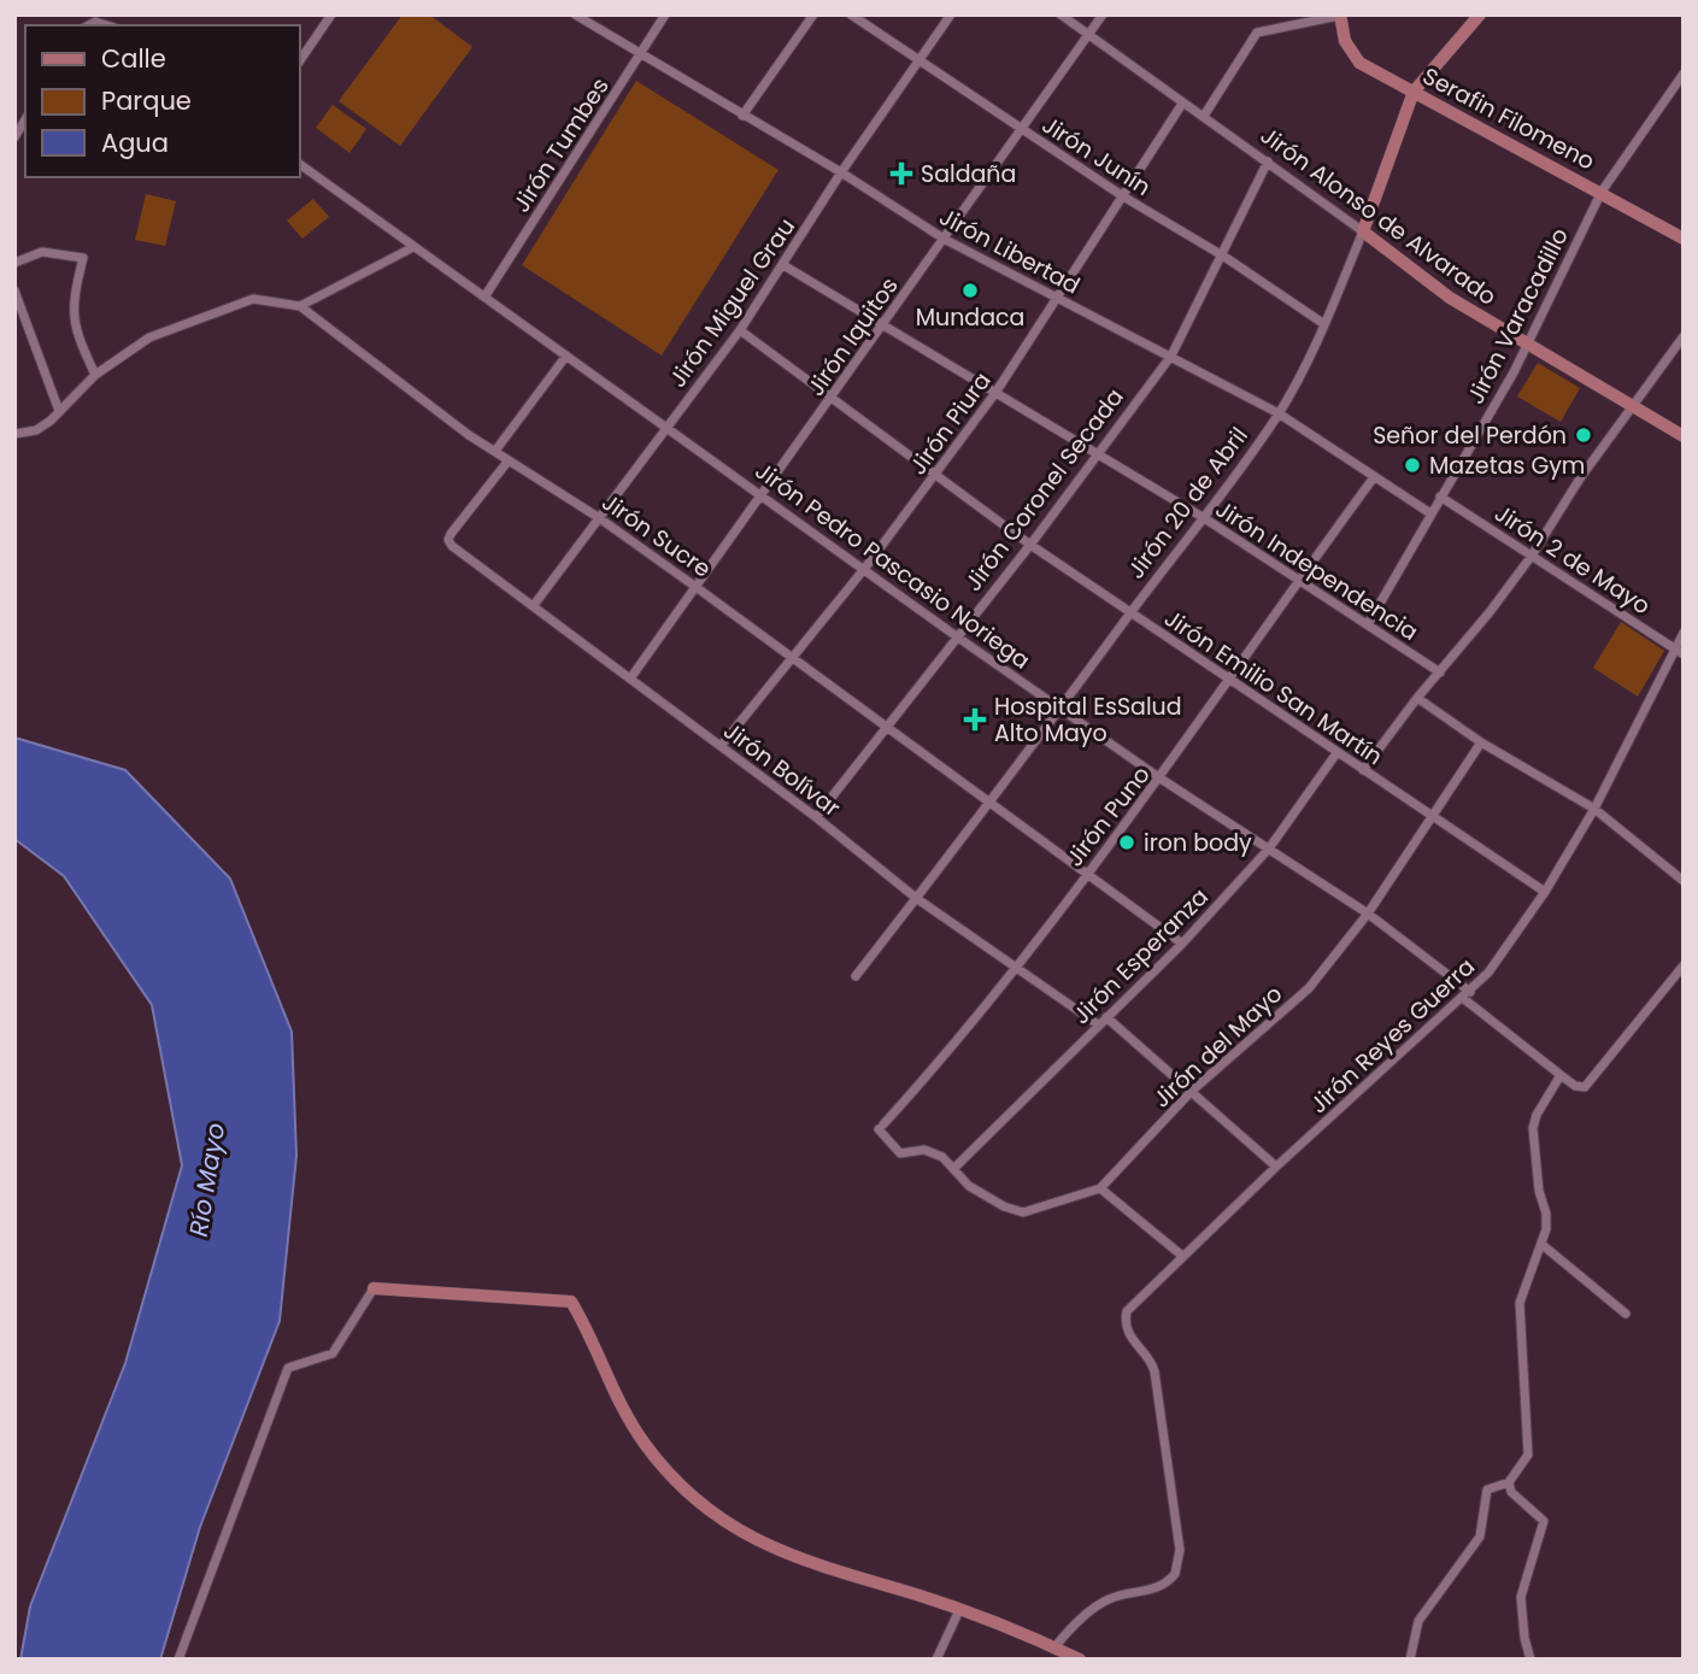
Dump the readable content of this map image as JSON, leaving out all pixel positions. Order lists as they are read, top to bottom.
{
  "streets": {
    "main road": ["Serafin Filomeno", "Jirón Alonso de Alvarado", "Jirón 20 de Abril"],
    "street": [
      "Jirón Tumbes",
      "Jirón Junín",
      "Jirón Libertad",
      "Jirón Miguel Grau",
      "Jirón Varacadillo",
      "Jirón Iquitos",
      "Jirón Piura",
      "Jirón Coronel Secada",
      "Jirón Sucre",
      "Jirón 2 de Mayo",
      "Jirón Pedro Pascasio Noriega",
      "Jirón Independencia",
      "Jirón Emilio San Martín",
      "Jirón Bolívar",
      "Jirón Puno",
      "Jirón Esperanza",
      "Jirón Reyes Guerra",
      "Jirón del Mayo"
    ]
  },
  "crossings": [
    ["Serafin Filomeno", "Jirón Varacadillo"],
    ["Serafin Filomeno", "Jirón 20 de Abril"],
    ["Jirón Tumbes", "Jirón Libertad"],
    ["Jirón Tumbes", "Jirón Pedro Pascasio Noriega"],
    ["Jirón Junín", "Jirón Miguel Grau"],
    ["Jirón Junín", "Jirón Iquitos"],
    ["Jirón Junín", "Jirón Piura"],
    ["Jirón Junín", "Jirón Coronel Secada"],
    ["Jirón Junín", "Jirón 20 de Abril"],
    ["Jirón Alonso de Alvarado", "Jirón Varacadillo"],
    ["Jirón Alonso de Alvarado", "Jirón Iquitos"],
    ["Jirón Alonso de Alvarado", "Jirón Piura"],
    ["Jirón Alonso de Alvarado", "Jirón Coronel Secada"],
    ["Jirón Alonso de Alvarado", "Jirón 20 de Abril"],
    ["Jirón Libertad", "Jirón Miguel Grau"],
    ["Jirón Libertad", "Jirón Varacadillo"],
    ["Jirón Libertad", "Jirón Iquitos"],
    ["Jirón Libertad", "Jirón Piura"],
    ["Jirón Libertad", "Jirón Coronel Secada"],
    ["Jirón Libertad", "Jirón 20 de Abril"],
    ["Jirón Libertad", "Jirón Puno"],
    ["Jirón Miguel Grau", "Jirón Sucre"],
    ["Jirón Miguel Grau", "Jirón Pedro Pascasio Noriega"],
    ["Jirón Miguel Grau", "Jirón Independencia"],
    ["Jirón Miguel Grau", "Jirón Emilio San Martín"],
    ["Jirón Miguel Grau", "Jirón Bolívar"],
    ["Jirón Varacadillo", "Jirón 2 de Mayo"],
    ["Jirón Varacadillo", "Jirón Independencia"],
    ["Jirón Iquitos", "Jirón Sucre"],
    ["Jirón Iquitos", "Jirón Pedro Pascasio Noriega"],
    ["Jirón Iquitos", "Jirón Independencia"],
    ["Jirón Iquitos", "Jirón Emilio San Martín"],
    ["Jirón Iquitos", "Jirón Bolívar"],
    ["Jirón Piura", "Jirón Sucre"],
    ["Jirón Piura", "Jirón Pedro Pascasio Noriega"],
    ["Jirón Piura", "Jirón Independencia"],
    ["Jirón Piura", "Jirón Emilio San Martín"],
    ["Jirón Piura", "Jirón Bolívar"],
    ["Jirón Coronel Secada", "Jirón Sucre"],
    ["Jirón Coronel Secada", "Jirón Pedro Pascasio Noriega"],
    ["Jirón Coronel Secada", "Jirón Independencia"],
    ["Jirón Coronel Secada", "Jirón Emilio San Martín"],
    ["Jirón Coronel Secada", "Jirón Bolívar"],
    ["Jirón 20 de Abril", "Jirón Sucre"],
    ["Jirón 20 de Abril", "Jirón Pedro Pascasio Noriega"],
    ["Jirón 20 de Abril", "Jirón Independencia"],
    ["Jirón 20 de Abril", "Jirón Emilio San Martín"],
    ["Jirón 20 de Abril", "Jirón Bolívar"],
    ["Jirón Sucre", "Jirón Bolívar"],
    ["Jirón 2 de Mayo", "Jirón Reyes Guerra"],
    ["Jirón Pedro Pascasio Noriega", "Jirón Puno"],
    ["Jirón Pedro Pascasio Noriega", "Jirón Esperanza"],
    ["Jirón Pedro Pascasio Noriega", "Jirón Reyes Guerra"],
    ["Jirón Pedro Pascasio Noriega", "Jirón del Mayo"],
    ["Jirón Independencia", "Jirón Puno"],
    ["Jirón Emilio San Martín", "Jirón Puno"],
    ["Jirón Emilio San Martín", "Jirón Esperanza"],
    ["Jirón Emilio San Martín", "Jirón Reyes Guerra"],
    ["Jirón Emilio San Martín", "Jirón del Mayo"],
    ["Jirón Bolívar", "Jirón Puno"],
    ["Jirón Bolívar", "Jirón Esperanza"],
    ["Jirón Puno", "Jirón del Mayo"],
    ["Jirón Esperanza", "Jirón del Mayo"]
  ],
  "water": ["Río Mayo"],
  "places": {
    "health": ["Saldaña", "Hospital EsSalud Alto Mayo"],
    "other": [
      "Mundaca",
      "Señor del Perdón",
      "Mazetas Gym",
      "iron body"
    ]
  },
  "legend": ["Calle", "Parque", "Agua"]
}
